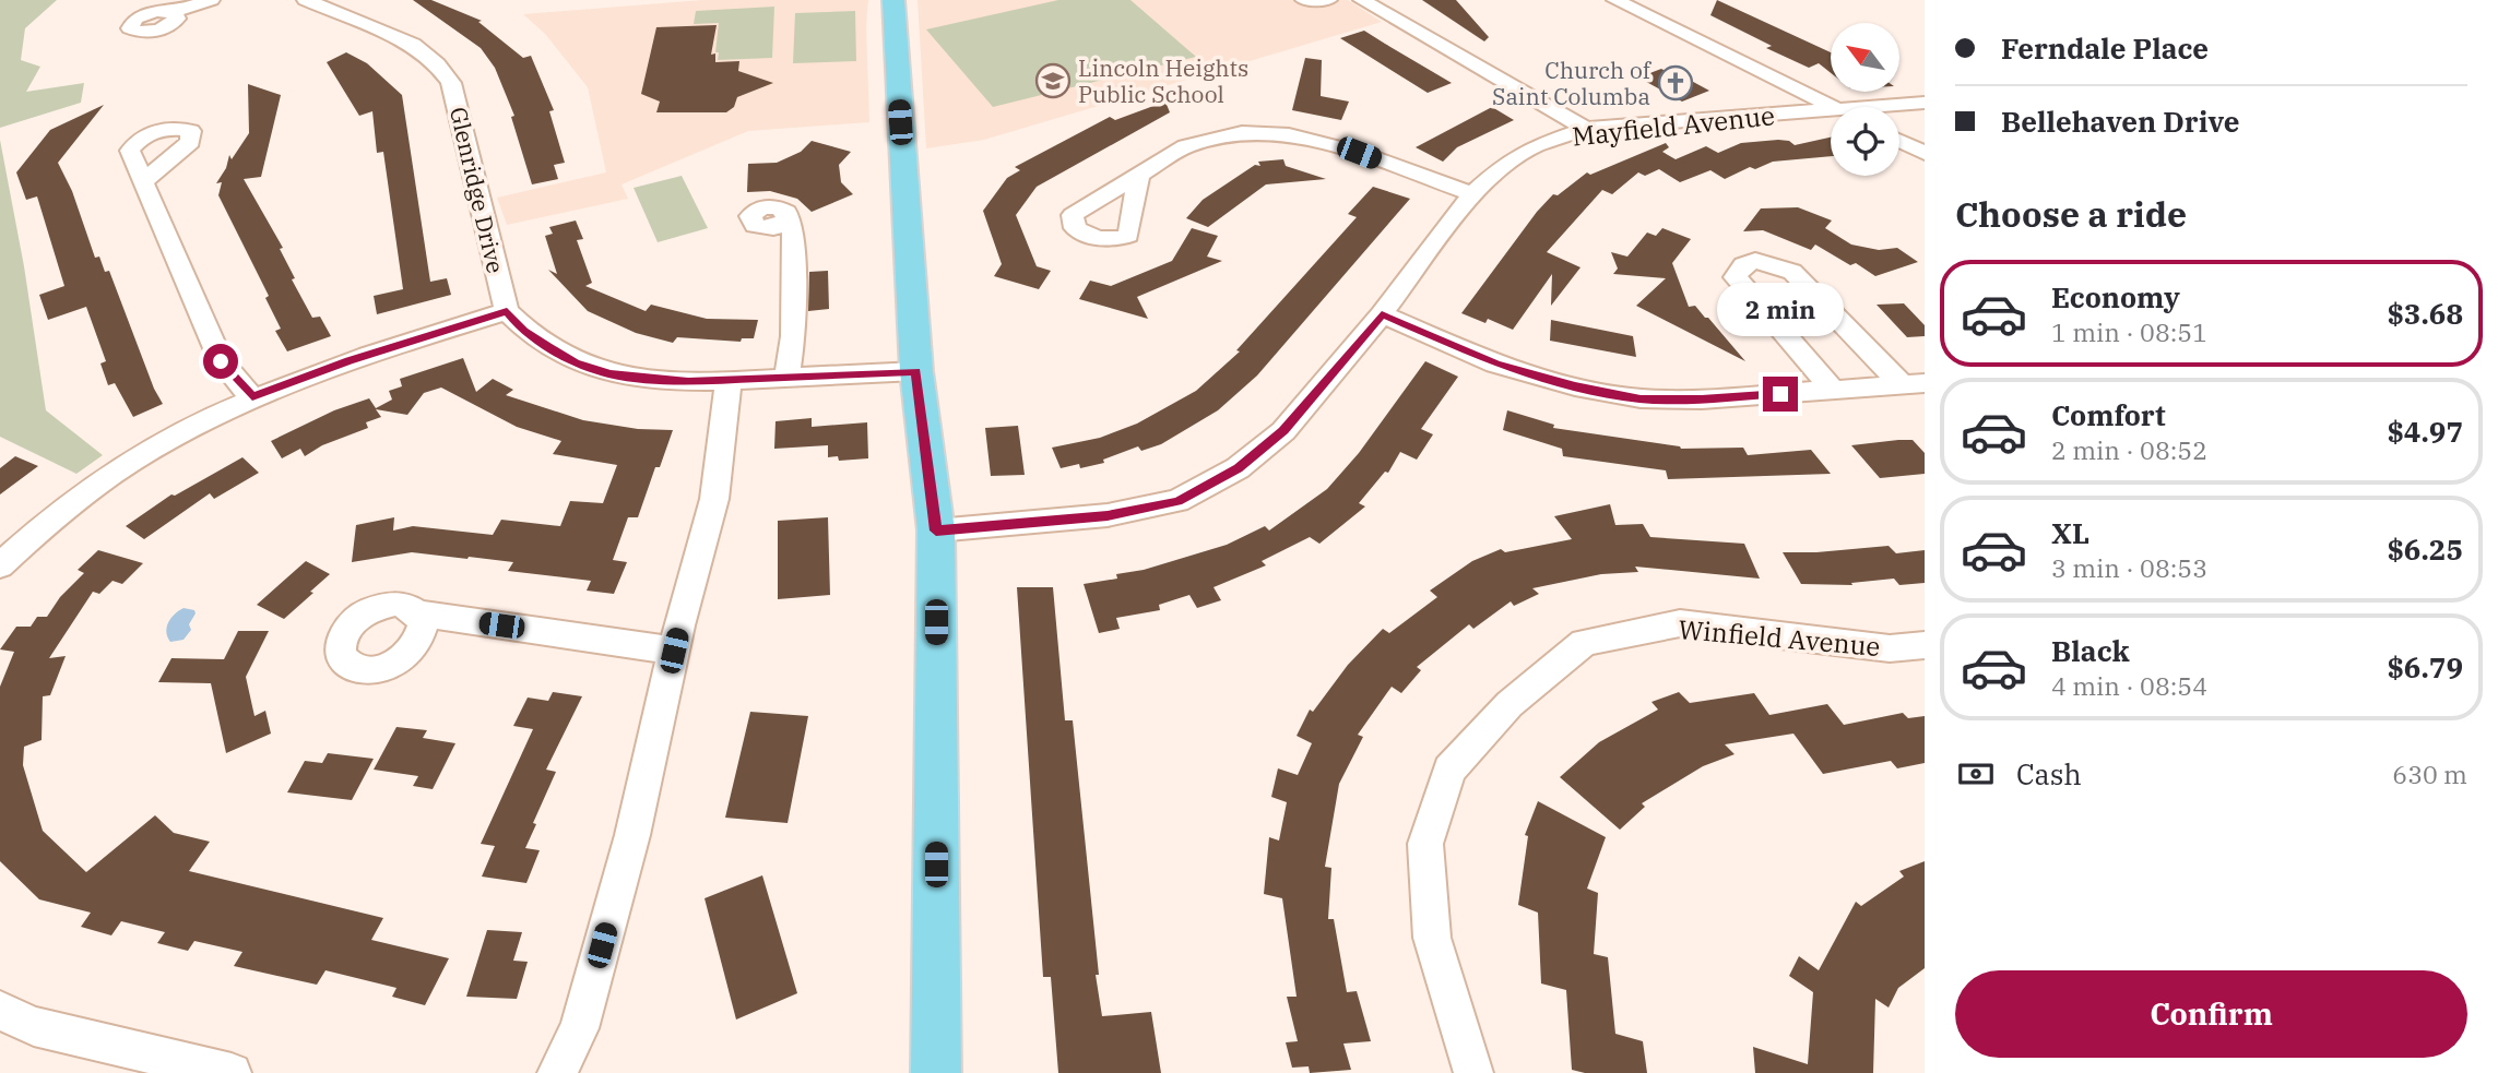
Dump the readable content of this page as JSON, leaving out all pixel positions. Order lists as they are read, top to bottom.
{
  "streets": {
    "street": ["Mayfield Avenue", "Glenridge Drive", "Winfield Avenue"]
  },
  "places": {
    "school or university": ["Lincoln Heights Public School"],
    "church": ["Church of Saint Columba"]
  },
  "north": "top left",
  "page": {
    "banner": ["Ferndale Place", "Bellehaven Drive"],
    "heading": "Choose a ride",
    "list": [
      {
        "name": "Economy",
        "note": "1 min · 08:51",
        "value": "$3.68"
      },
      {
        "name": "Comfort",
        "note": "2 min · 08:52",
        "value": "$4.97"
      },
      {
        "name": "XL",
        "note": "3 min · 08:53",
        "value": "$6.25"
      },
      {
        "name": "Black",
        "note": "4 min · 08:54",
        "value": "$6.79"
      }
    ],
    "bubble": "2 min",
    "pay": ["Cash", "630 m"],
    "buttons": "Confirm"
  }
}
